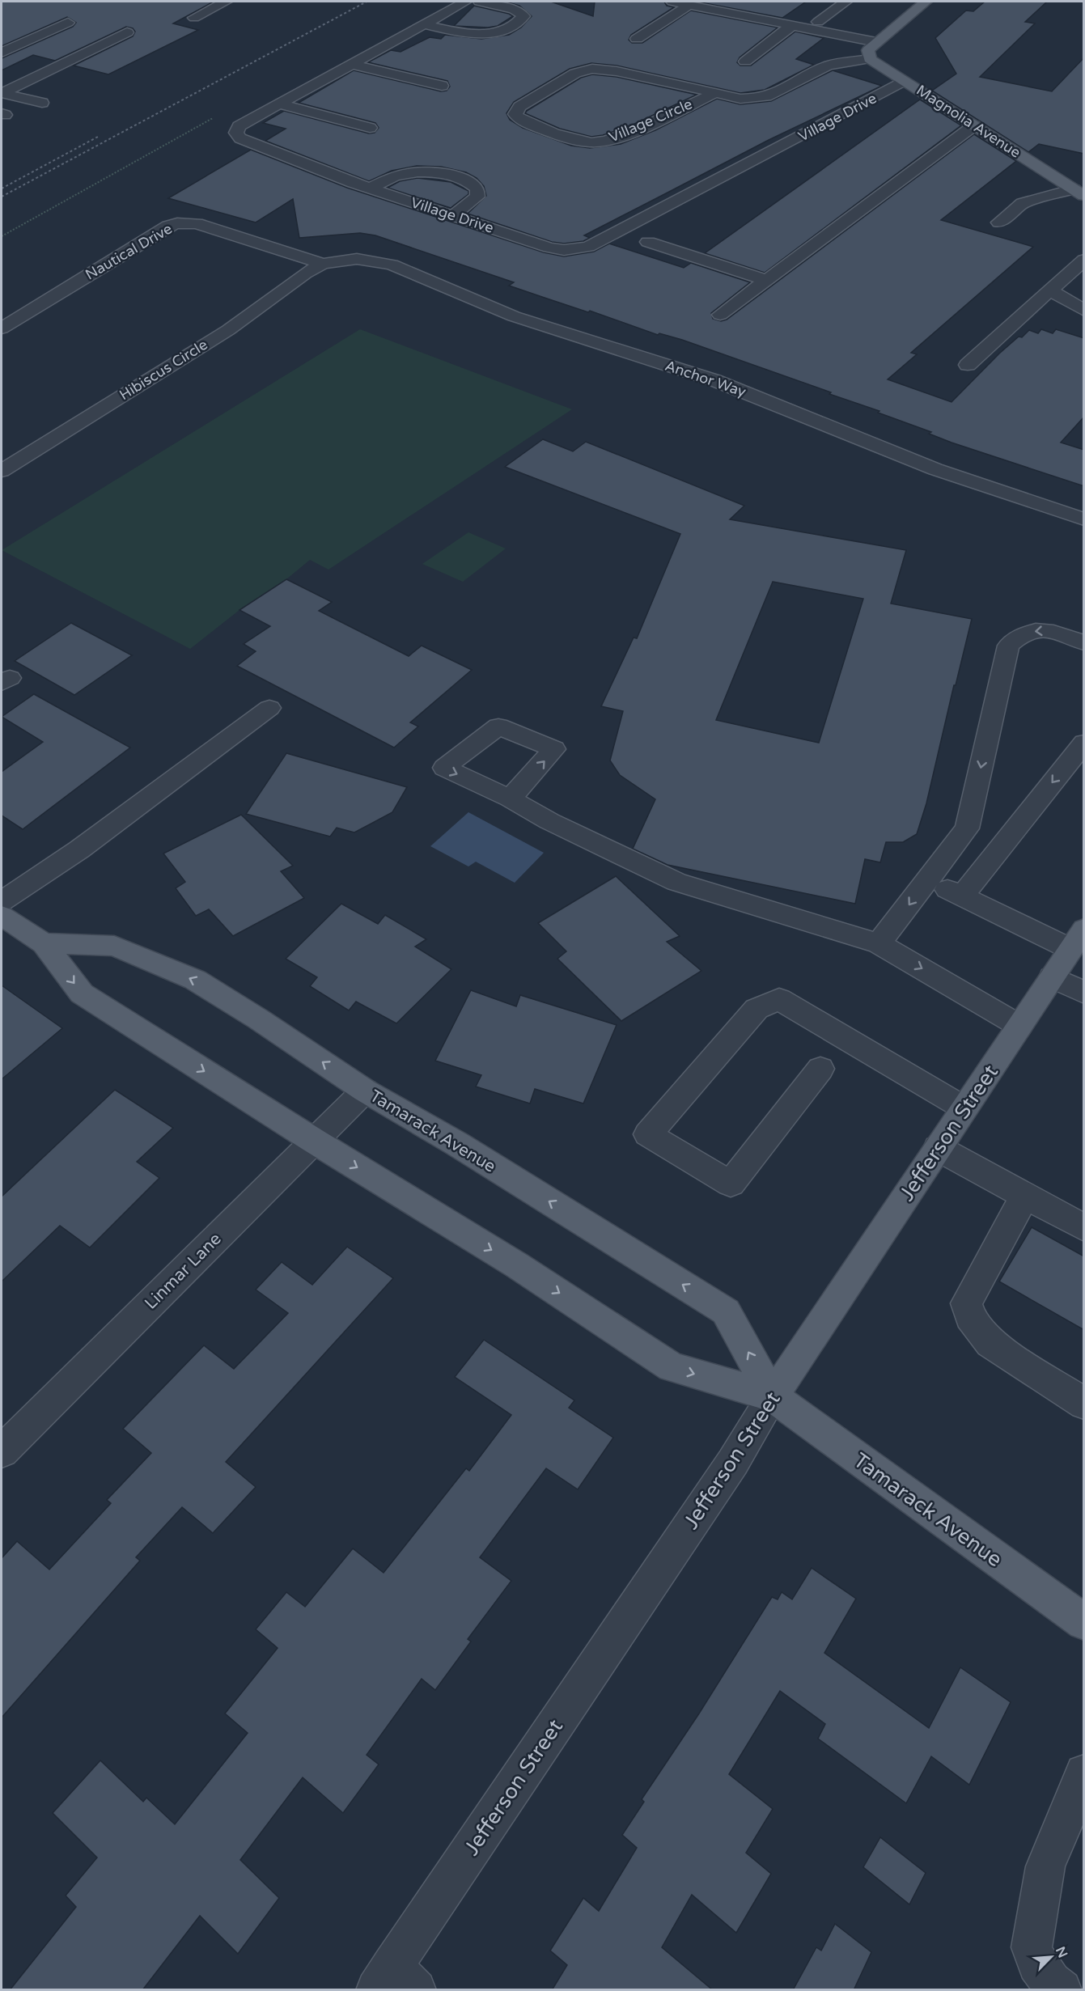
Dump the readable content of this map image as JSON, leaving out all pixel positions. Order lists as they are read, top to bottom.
{
  "streets": {
    "main road": ["Magnolia Avenue", "Tamarack Avenue", "Jefferson Street"],
    "street": [
      "Village Drive",
      "Village Circle",
      "Nautical Drive",
      "Hibiscus Circle",
      "Anchor Way",
      "Linmar Lane"
    ]
  },
  "crossings": [
    ["Village Drive", "Magnolia Avenue"],
    ["Village Circle", "Magnolia Avenue"],
    ["Nautical Drive", "Hibiscus Circle"],
    ["Nautical Drive", "Anchor Way"],
    ["Hibiscus Circle", "Anchor Way"],
    ["Tamarack Avenue", "Jefferson Street"],
    ["Tamarack Avenue", "Linmar Lane"]
  ],
  "north": "top right"
}
